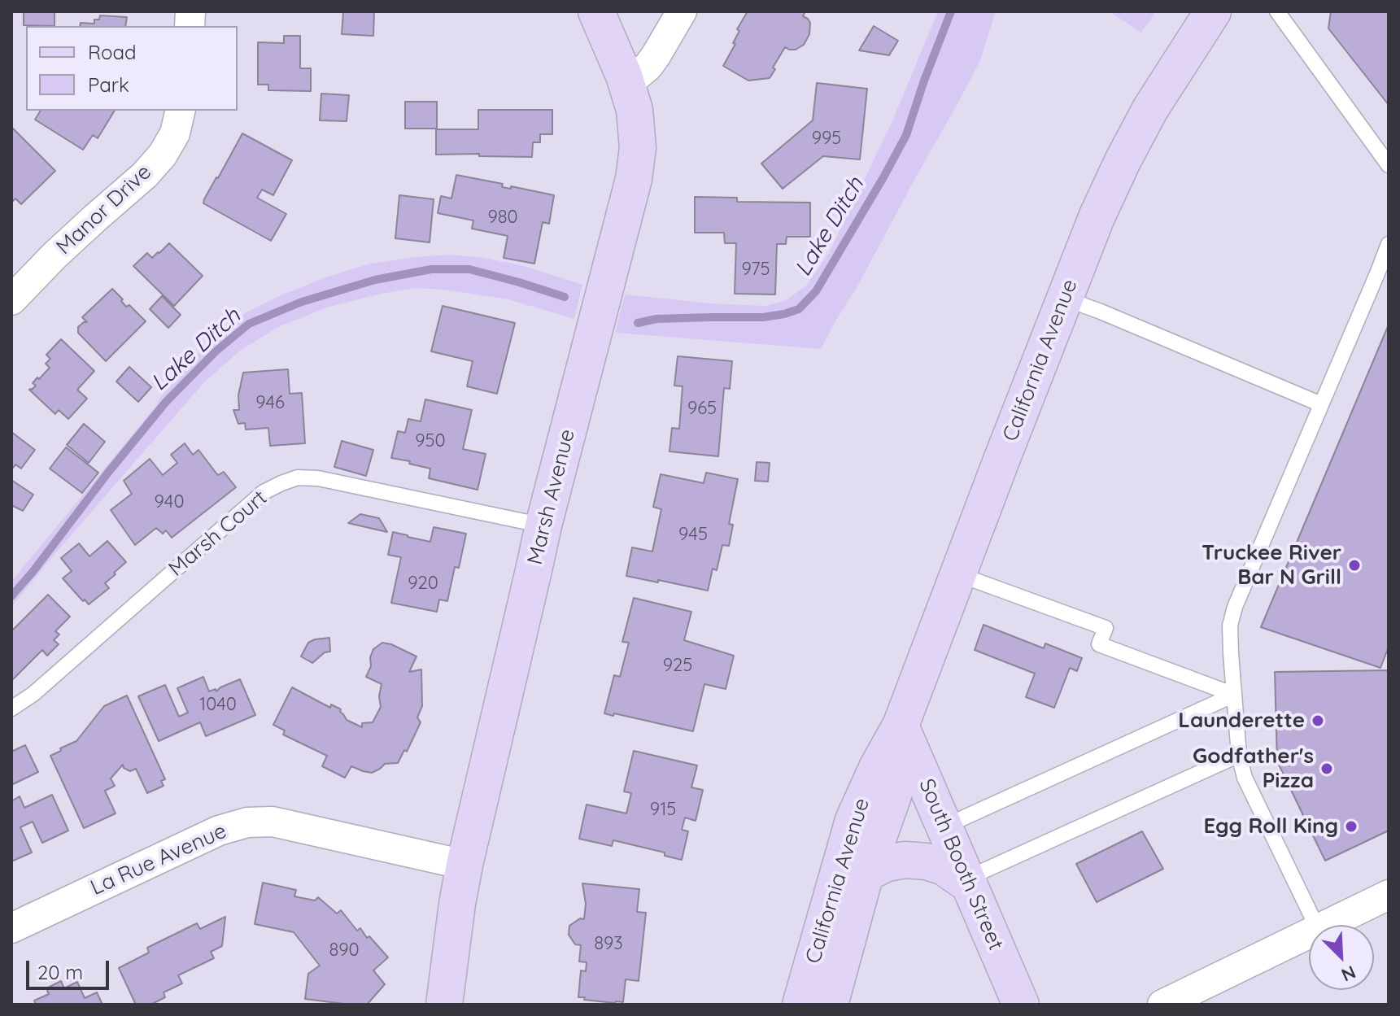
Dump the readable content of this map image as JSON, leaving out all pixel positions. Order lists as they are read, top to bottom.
{
  "streets": {
    "main road": ["California Avenue", "Marsh Avenue", "South Booth Street"],
    "street": ["Manor Drive", "La Rue Avenue"],
    "lane": ["Marsh Court"]
  },
  "crossings": [
    ["California Avenue", "South Booth Street"],
    ["Marsh Avenue", "Marsh Court"],
    ["Marsh Avenue", "La Rue Avenue"]
  ],
  "water": ["Lake Ditch"],
  "places": [
    "Truckee River Bar N Grill",
    "Launderette",
    "Godfather's Pizza",
    "Egg Roll King"
  ],
  "house_numbers": [
    "995",
    "980",
    "975",
    "946",
    "965",
    "950",
    "940",
    "945",
    "920",
    "925",
    "1040",
    "915",
    "893",
    "890"
  ],
  "legend": ["Road", "Park"],
  "scale_bar": "20 m",
  "north": "bottom right"
}
